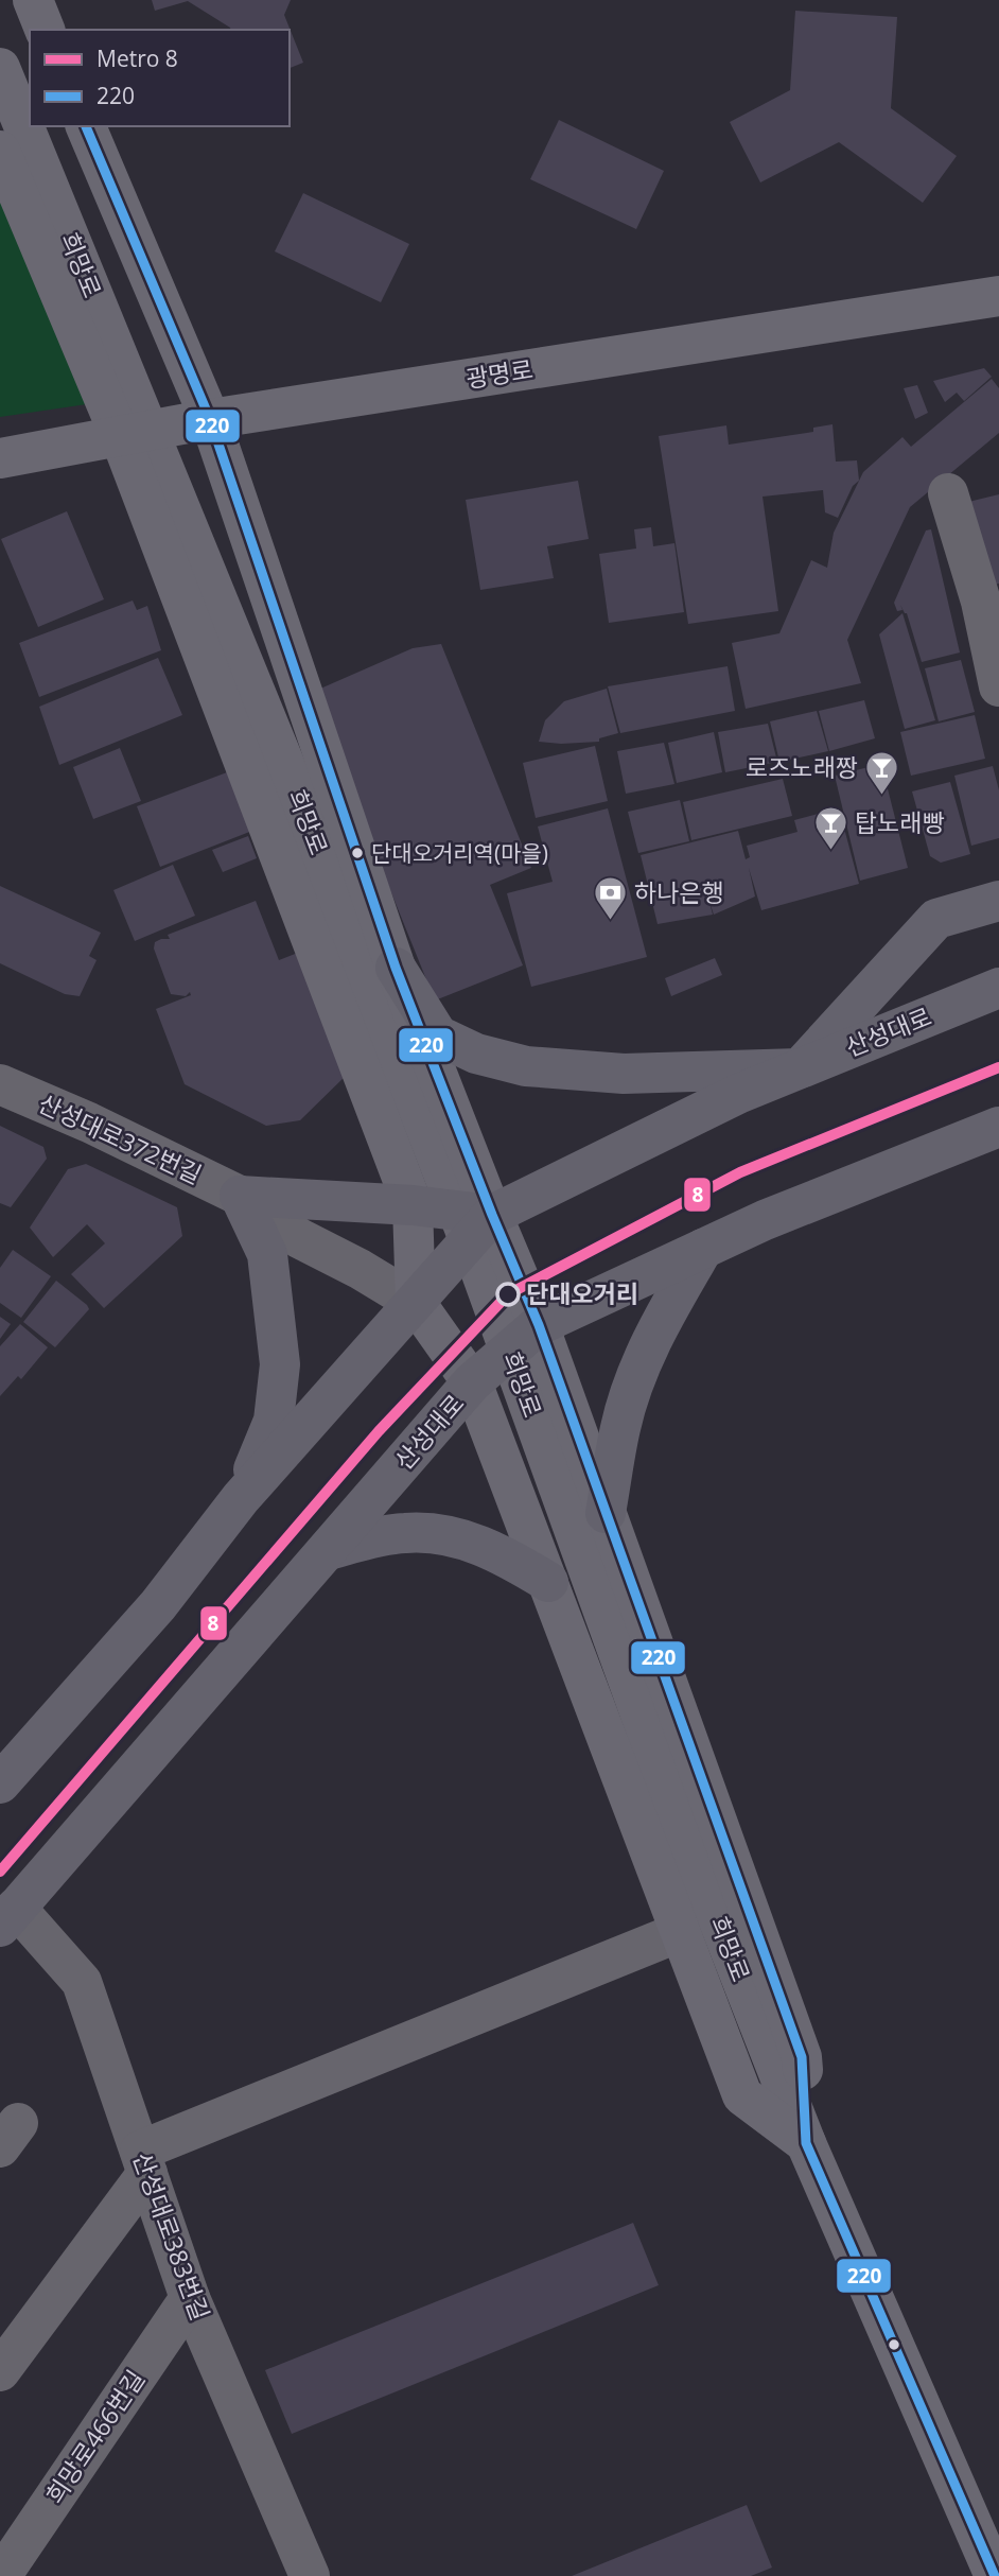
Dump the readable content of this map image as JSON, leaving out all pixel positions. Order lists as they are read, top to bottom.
{
  "streets": {
    "main road": ["희망로", "광명로", "산성대로"],
    "street": ["산성대로372번길", "산성대로383번길", "희망로466번길"]
  },
  "crossings": [
    ["산성대로", "산성대로372번길"],
    ["산성대로", "산성대로383번길"],
    ["산성대로383번길", "희망로466번길"]
  ],
  "places": {
    "bar": ["로즈노래짱", "탑노래빵"],
    "other": ["단대오거리역(마을)", "단대오거리"],
    "bank": ["하나은행"]
  },
  "lines": ["transit line 220", "metro line 8"],
  "legend": ["Metro 8", "220"]
}
